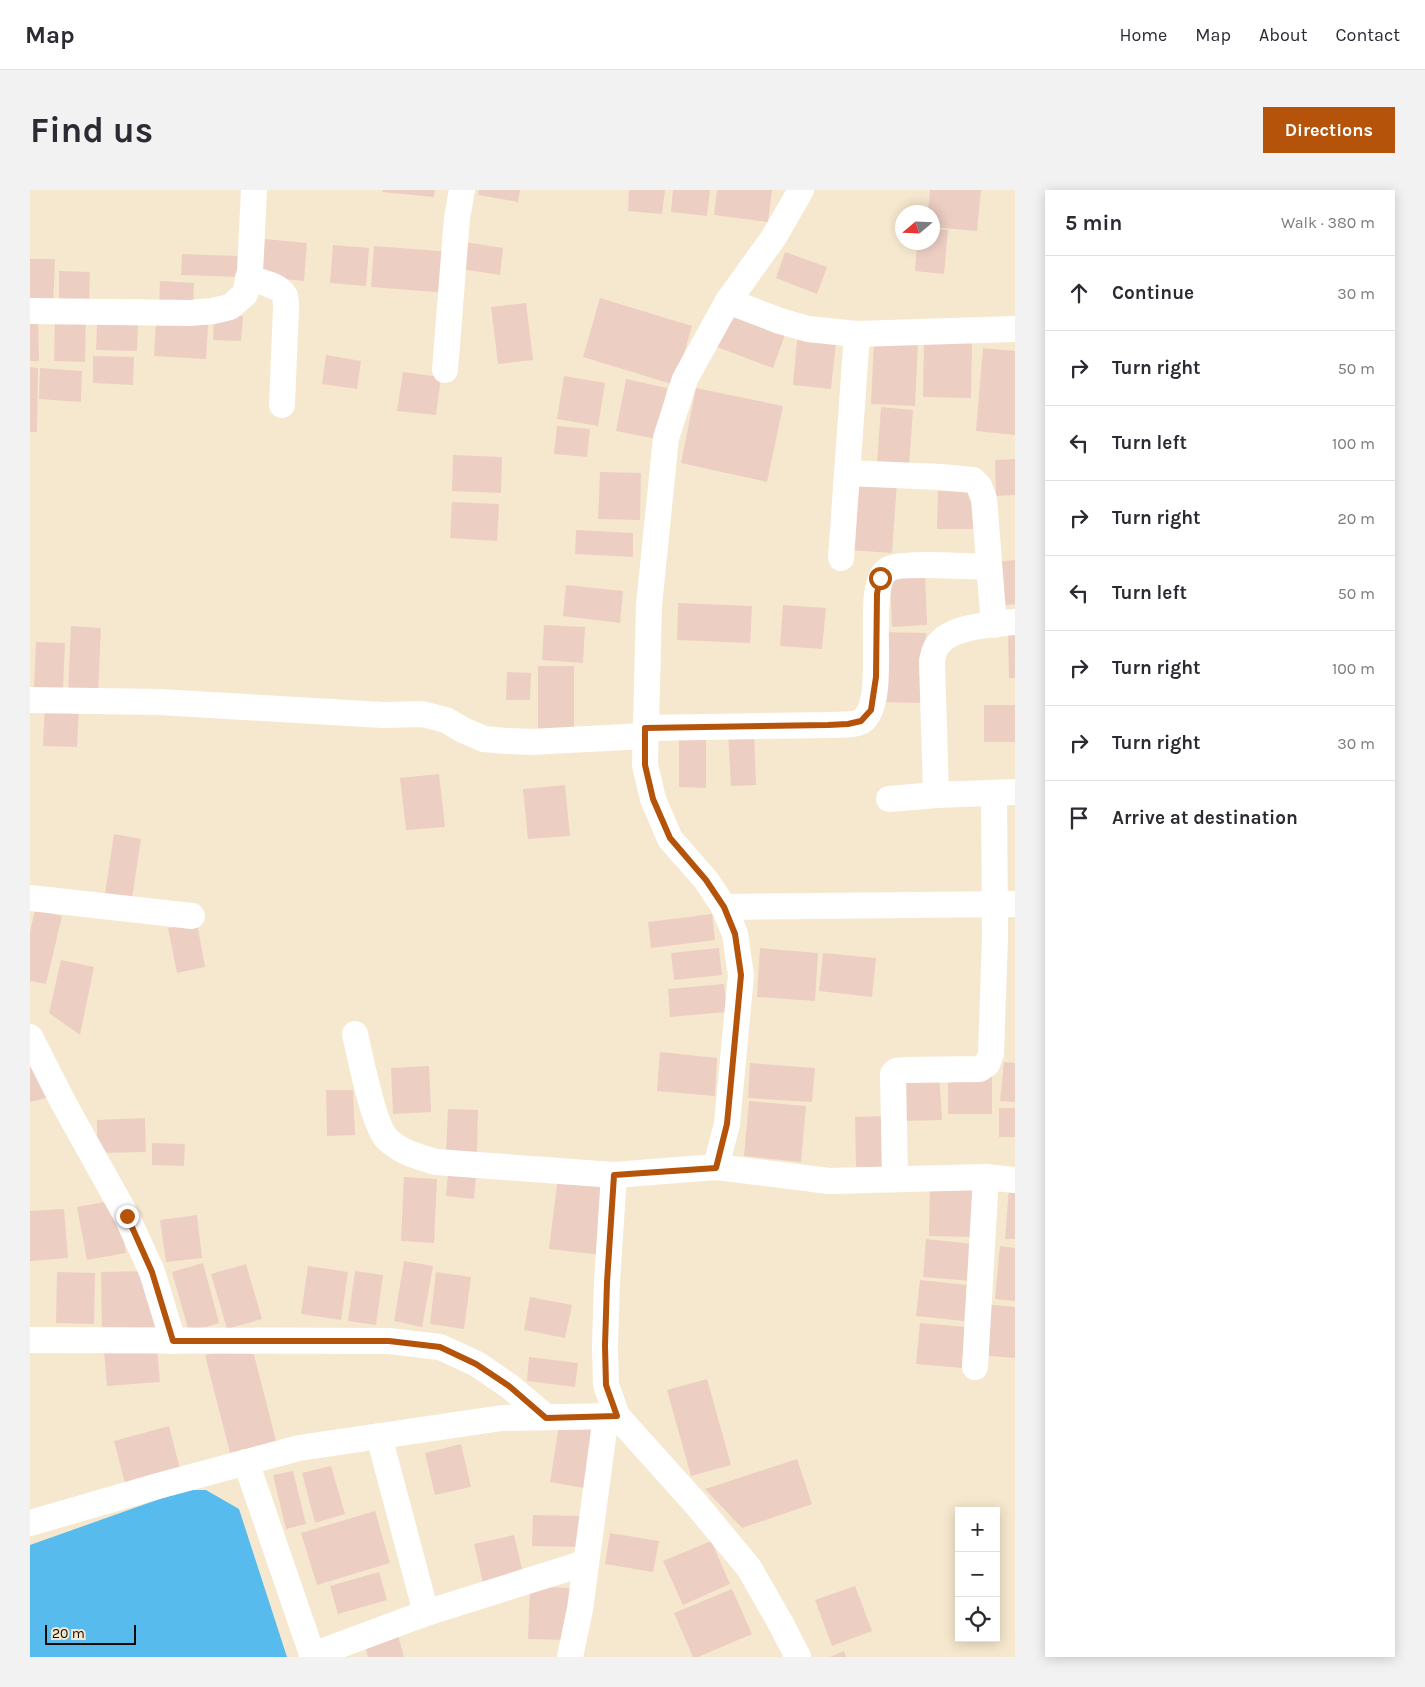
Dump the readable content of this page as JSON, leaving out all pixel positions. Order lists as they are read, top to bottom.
{
  "scale_bar": "20 m",
  "north": "left",
  "page": {
    "header": "Map",
    "nav": [
      "Home",
      "Map",
      "About",
      "Contact"
    ],
    "buttons": "Directions",
    "title": "Find us",
    "heading": ["5 min", "Walk · 380 m"],
    "list": [
      ["Continue", "30 m"],
      ["Turn right", "50 m"],
      ["Turn left", "100 m"],
      ["Turn right", "20 m"],
      ["Turn left", "50 m"],
      ["Turn right", "100 m"],
      ["Turn right", "30 m"],
      "Arrive at destination"
    ],
    "map_buttons": ["+", "−"],
    "scale": "20 m"
  }
}
